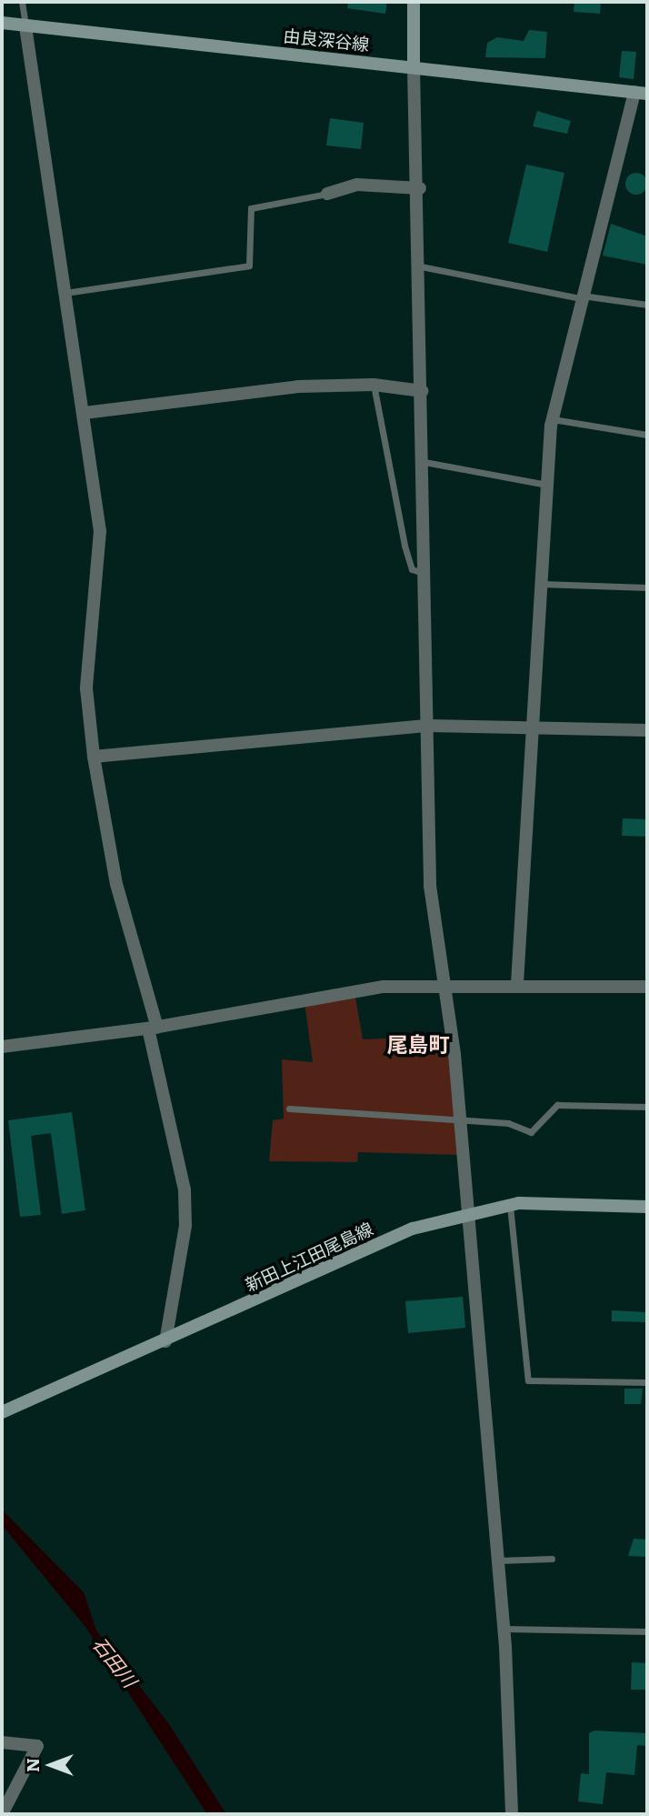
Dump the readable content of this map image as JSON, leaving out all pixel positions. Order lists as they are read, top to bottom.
{
  "streets": {
    "main road": ["由良深谷線", "新田上江田尾島線"]
  },
  "districts": ["尾島町"],
  "water": ["石田川"],
  "north": "left"
}
